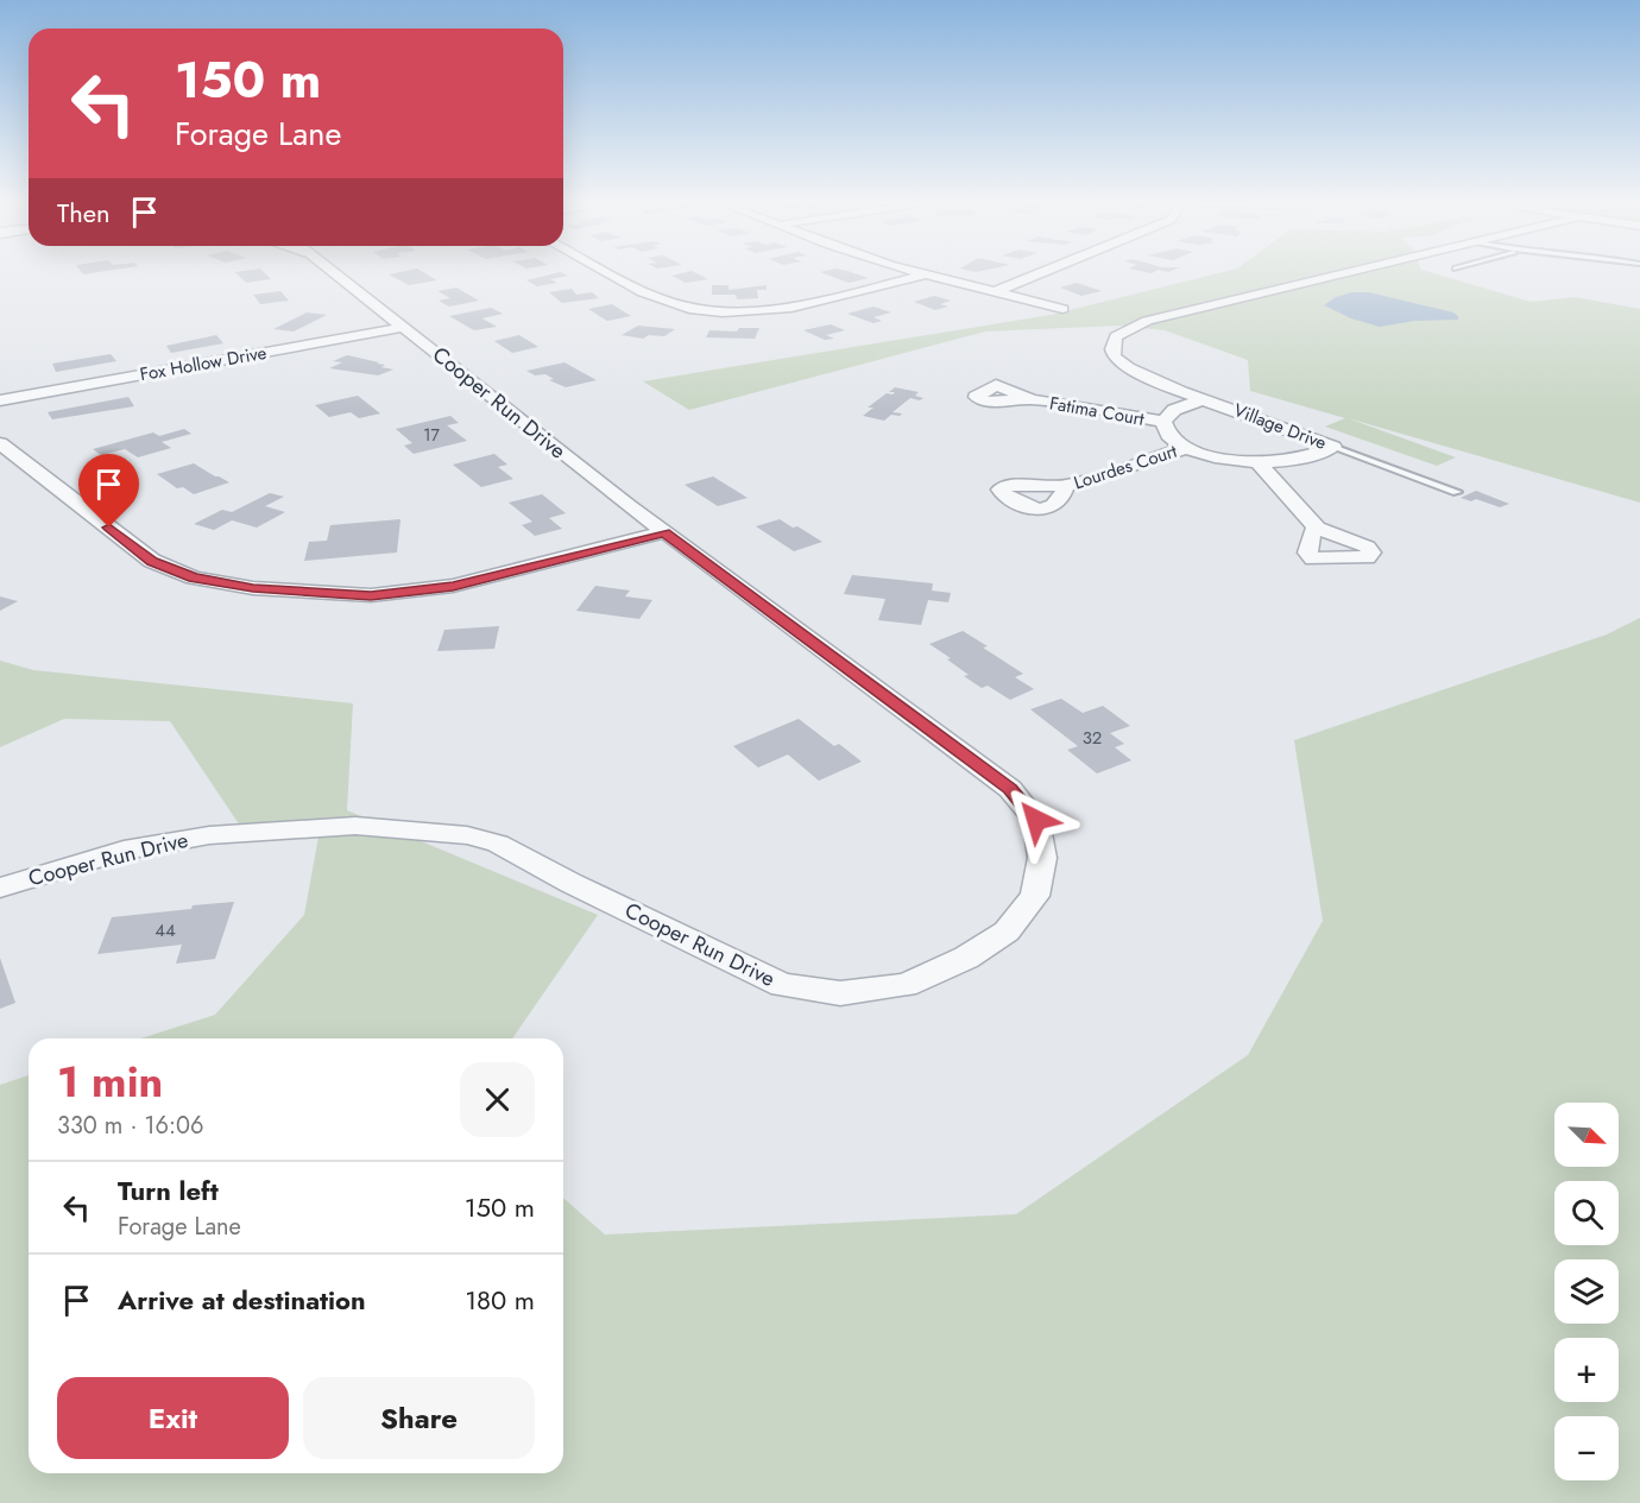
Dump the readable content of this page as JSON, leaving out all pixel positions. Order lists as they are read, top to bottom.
{
  "streets": {
    "street": [
      "Fox Hollow Drive",
      "Cooper Run Drive",
      "Fatima Court",
      "Village Drive",
      "Lourdes Court"
    ]
  },
  "crossings": [
    ["Fox Hollow Drive", "Cooper Run Drive"],
    ["Fatima Court", "Village Drive"],
    ["Village Drive", "Lourdes Court"]
  ],
  "house_numbers": ["17", "32", "44"],
  "north": "bottom right",
  "page": {
    "turn": ["150 m", "Forage Lane"],
    "then": "Then",
    "heading": ["1 min", "330 m · 16:06"],
    "map_buttons": ["+", "−"],
    "list": [
      {
        "name": "Turn left",
        "note": "Forage Lane",
        "value": "150 m"
      },
      {
        "name": "Arrive at destination",
        "value": "180 m"
      }
    ],
    "buttons": ["Exit", "Share"]
  }
}
